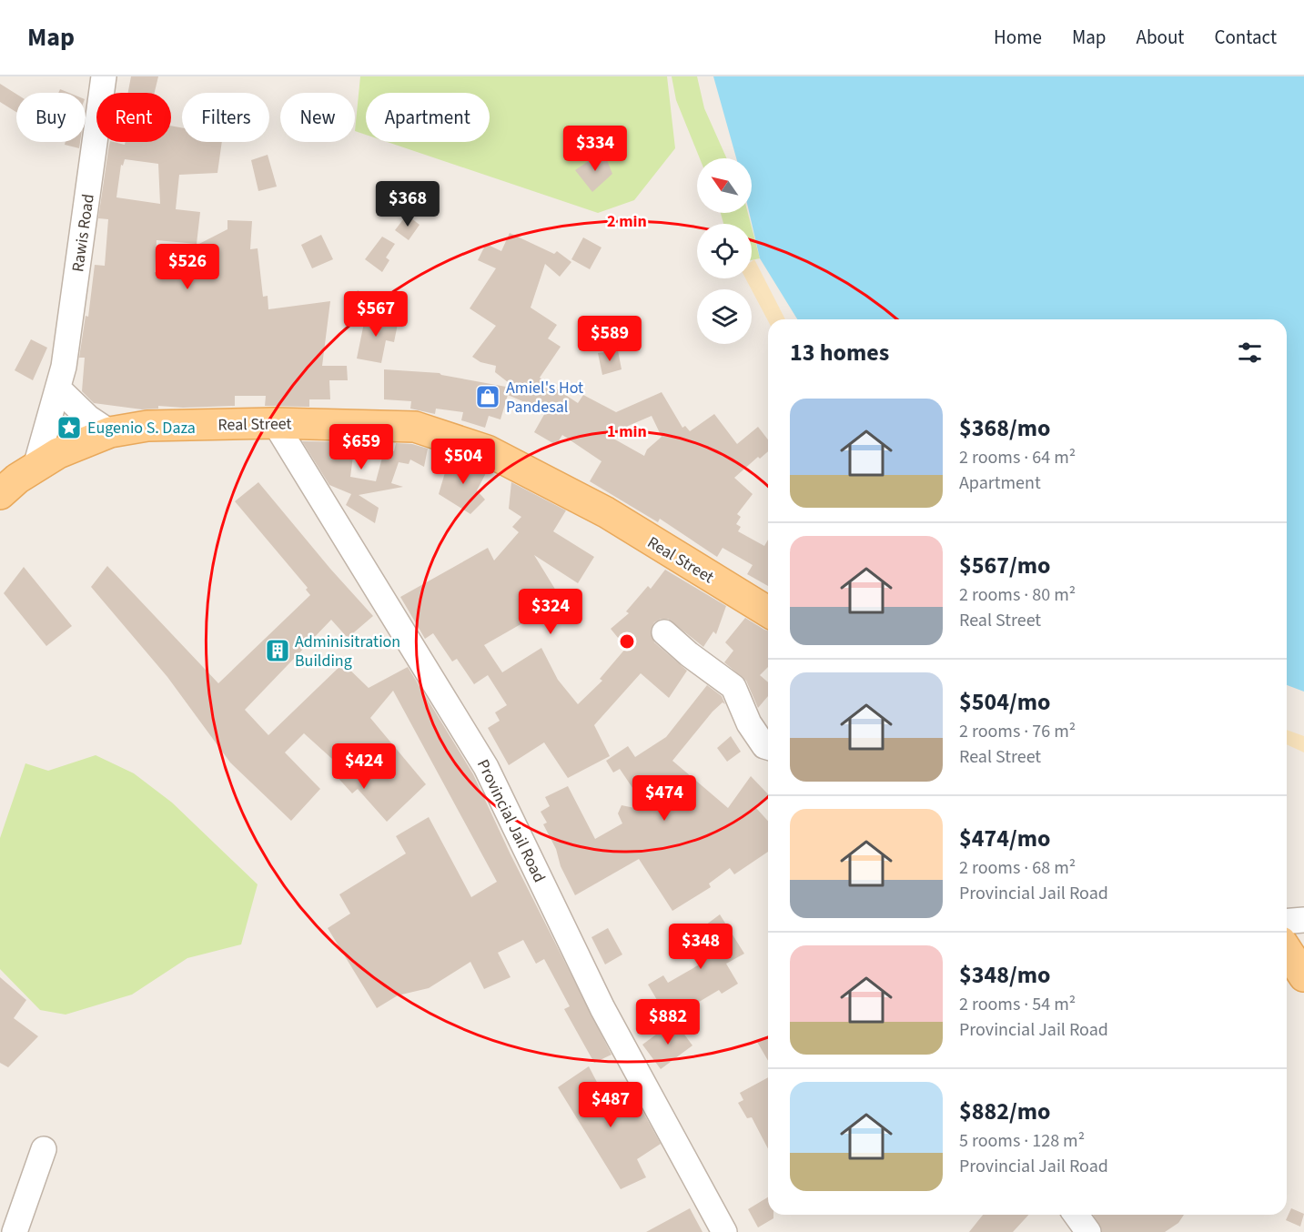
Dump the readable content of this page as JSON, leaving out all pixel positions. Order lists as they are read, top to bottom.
{
  "streets": {
    "main road": ["Real Street"],
    "street": ["Rawis Road", "Provincial Jail Road"]
  },
  "crossings": [
    ["Rawis Road", "Real Street"],
    ["Real Street", "Provincial Jail Road"]
  ],
  "places": {
    "shop": ["Amiel's Hot Pandesal"],
    "place": ["Eugenio S. Daza"],
    "building": ["Adminisitration Building"]
  },
  "north": "top left",
  "page": {
    "header": "Map",
    "nav": [
      "Home",
      "Map",
      "About",
      "Contact"
    ],
    "chip": [
      "Buy",
      "Rent",
      "Filters",
      "New",
      "Apartment"
    ],
    "price": [
      "$334",
      "$368",
      "$526",
      "$567",
      "$589",
      "$659",
      "$504",
      "$324",
      "$424",
      "$474",
      "$348",
      "$882",
      "$487"
    ],
    "heading": "13 homes",
    "list": [
      {
        "name": "$368/mo",
        "note": "2 rooms · 64 m² · Apartment"
      },
      {
        "name": "$567/mo",
        "note": "2 rooms · 80 m² · Real Street"
      },
      {
        "name": "$504/mo",
        "note": "2 rooms · 76 m² · Real Street"
      },
      {
        "name": "$474/mo",
        "note": "2 rooms · 68 m² · Provincial Jail Road"
      },
      {
        "name": "$348/mo",
        "note": "2 rooms · 54 m² · Provincial Jail Road"
      },
      {
        "name": "$882/mo",
        "note": "5 rooms · 128 m² · Provincial Jail Road"
      }
    ]
  },
  "rings": ["2 min", "1 min"]
}
